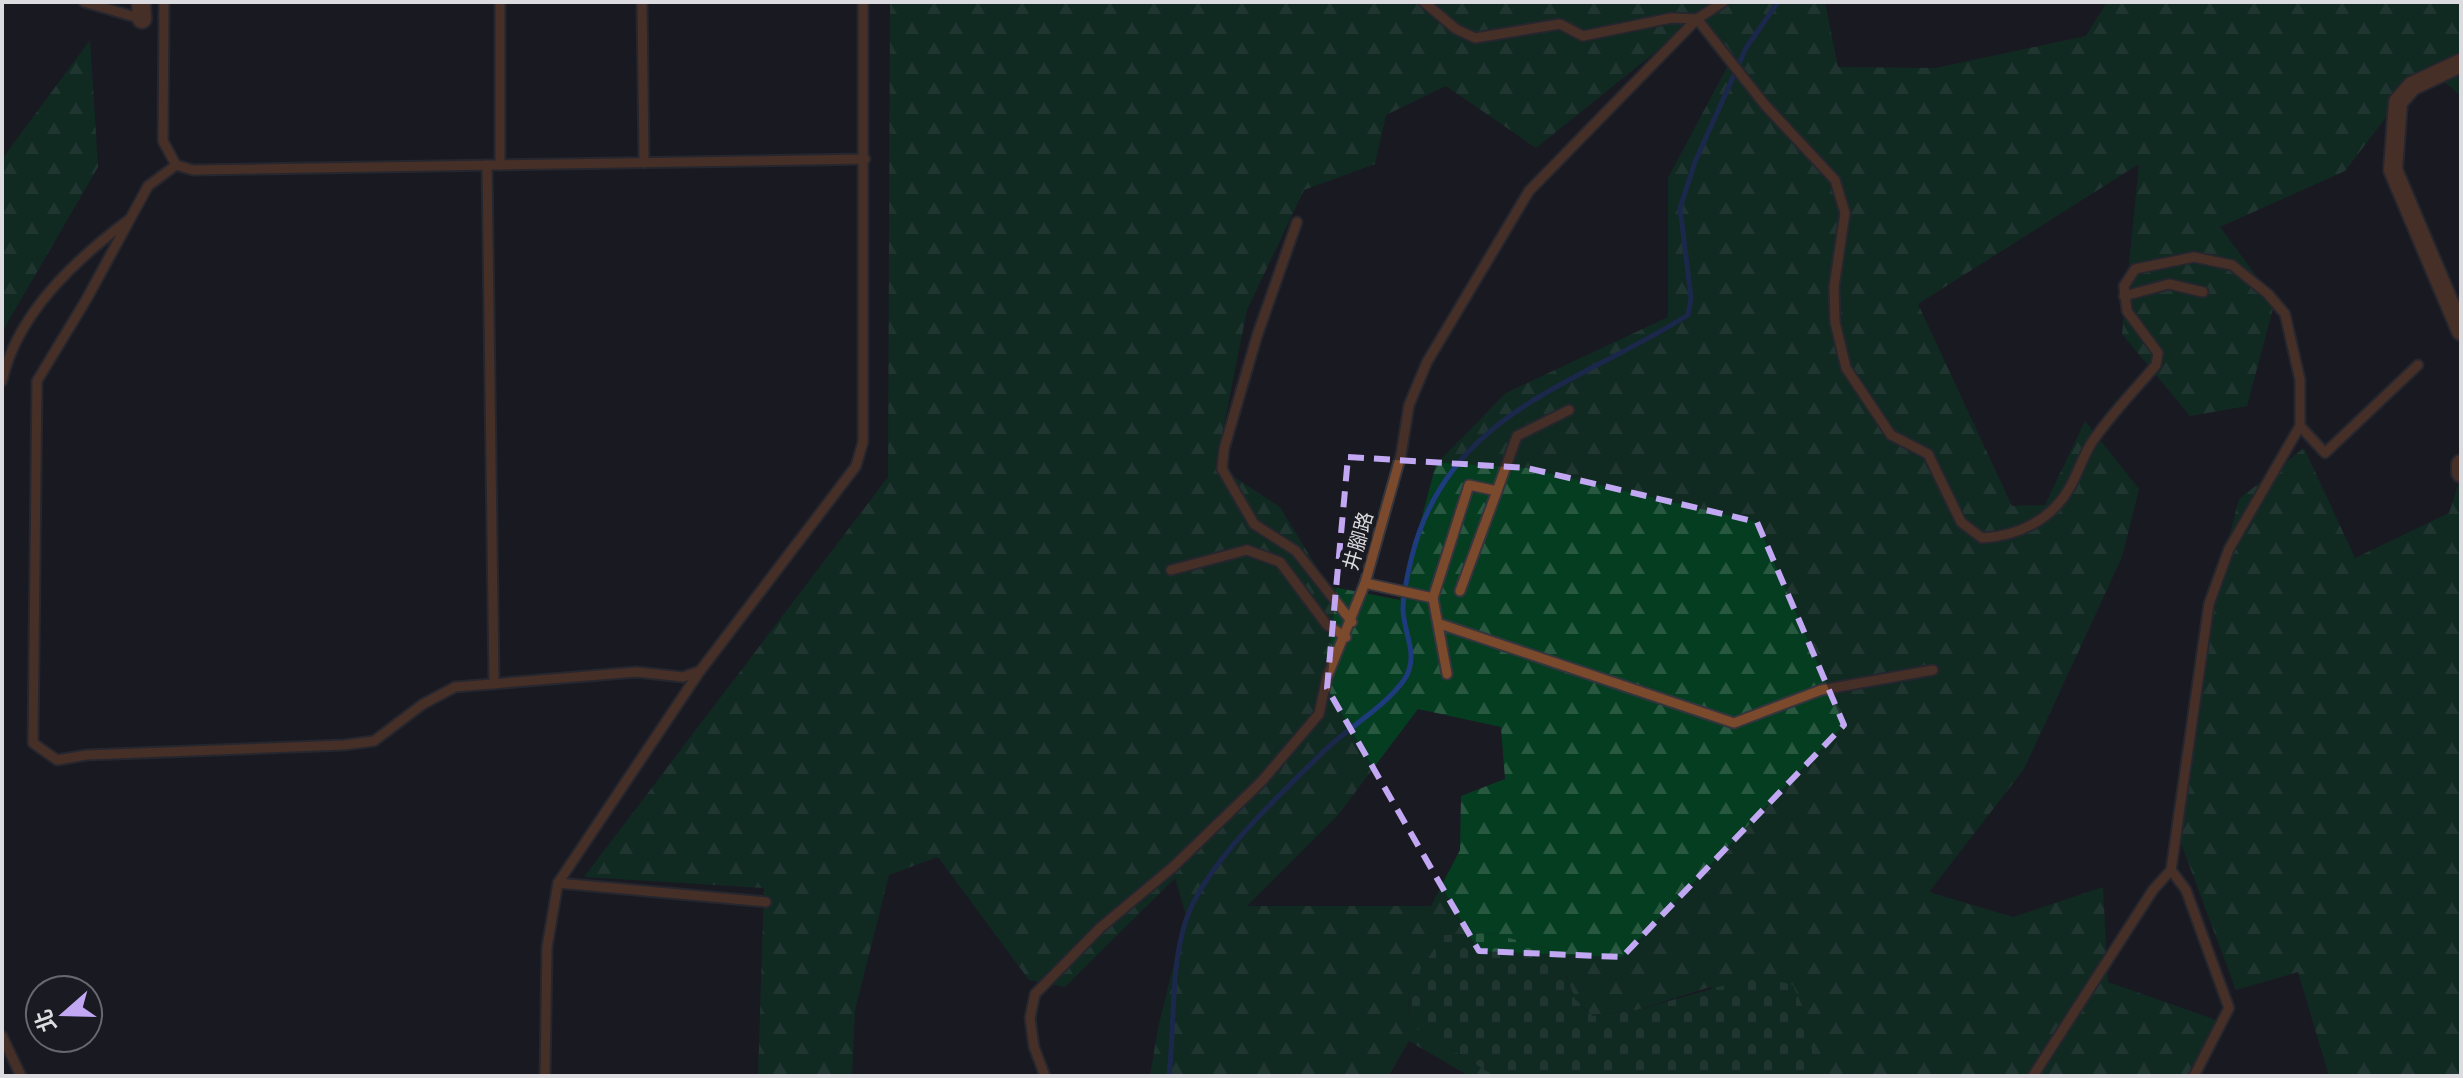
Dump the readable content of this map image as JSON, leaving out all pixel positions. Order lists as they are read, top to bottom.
{
  "streets": {
    "lane": ["井腳路"]
  },
  "north": "left"
}
